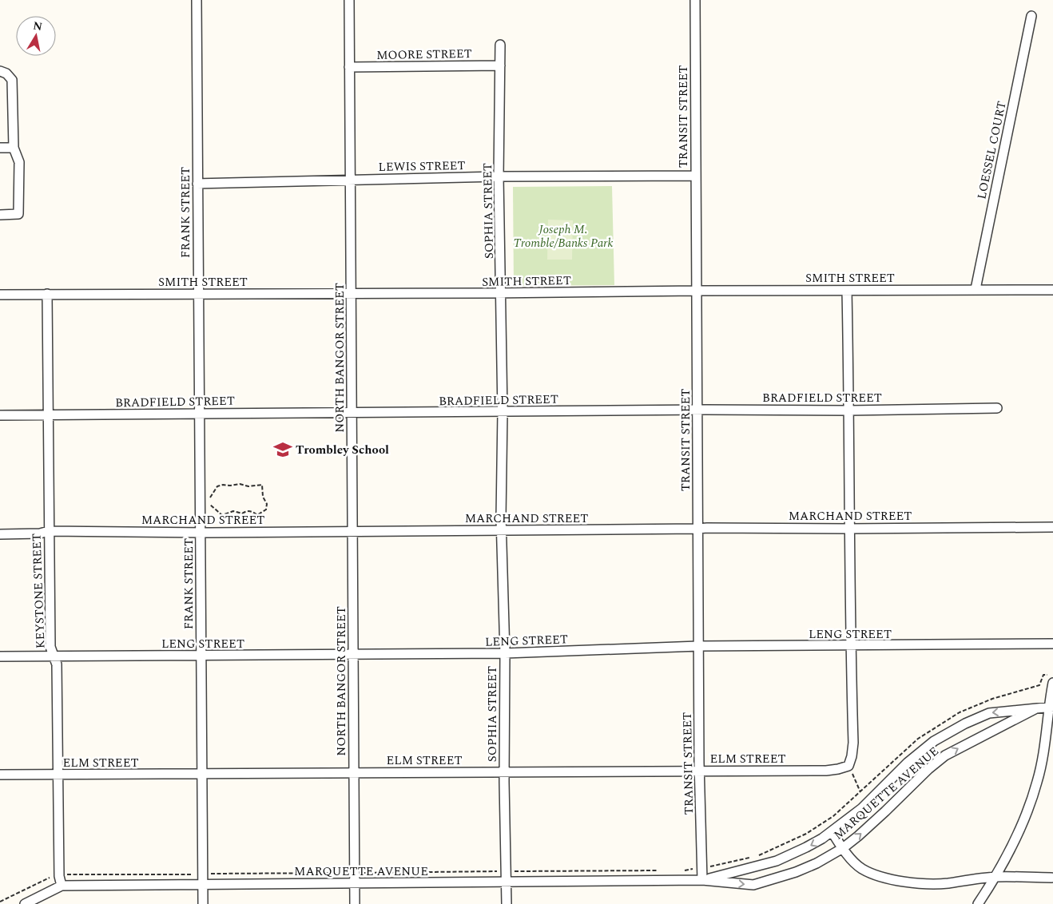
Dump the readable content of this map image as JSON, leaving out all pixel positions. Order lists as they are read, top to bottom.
{
  "streets": {
    "street": [
      "MOORE STREET",
      "TRANSIT STREET",
      "LOESSEL COURT",
      "LEWIS STREET",
      "SOPHIA STREET",
      "FRANK STREET",
      "SMITH STREET",
      "NORTH BANGOR STREET",
      "BRADFIELD STREET",
      "MARCHAND STREET",
      "KEYSTONE STREET",
      "LENG STREET",
      "ELM STREET",
      "MARQUETTE AVENUE"
    ]
  },
  "crossings": [
    ["MOORE STREET", "SOPHIA STREET"],
    ["MOORE STREET", "NORTH BANGOR STREET"],
    ["TRANSIT STREET", "LEWIS STREET"],
    ["TRANSIT STREET", "SMITH STREET"],
    ["TRANSIT STREET", "BRADFIELD STREET"],
    ["TRANSIT STREET", "MARCHAND STREET"],
    ["TRANSIT STREET", "LENG STREET"],
    ["TRANSIT STREET", "ELM STREET"],
    ["TRANSIT STREET", "MARQUETTE AVENUE"],
    ["LOESSEL COURT", "SMITH STREET"],
    ["LEWIS STREET", "SOPHIA STREET"],
    ["LEWIS STREET", "FRANK STREET"],
    ["LEWIS STREET", "NORTH BANGOR STREET"],
    ["SOPHIA STREET", "SMITH STREET"],
    ["SOPHIA STREET", "BRADFIELD STREET"],
    ["SOPHIA STREET", "MARCHAND STREET"],
    ["SOPHIA STREET", "LENG STREET"],
    ["SOPHIA STREET", "ELM STREET"],
    ["SOPHIA STREET", "MARQUETTE AVENUE"],
    ["FRANK STREET", "SMITH STREET"],
    ["FRANK STREET", "BRADFIELD STREET"],
    ["FRANK STREET", "MARCHAND STREET"],
    ["FRANK STREET", "LENG STREET"],
    ["FRANK STREET", "ELM STREET"],
    ["FRANK STREET", "MARQUETTE AVENUE"],
    ["SMITH STREET", "NORTH BANGOR STREET"],
    ["SMITH STREET", "KEYSTONE STREET"],
    ["NORTH BANGOR STREET", "BRADFIELD STREET"],
    ["NORTH BANGOR STREET", "MARCHAND STREET"],
    ["NORTH BANGOR STREET", "LENG STREET"],
    ["NORTH BANGOR STREET", "ELM STREET"],
    ["NORTH BANGOR STREET", "MARQUETTE AVENUE"],
    ["BRADFIELD STREET", "KEYSTONE STREET"],
    ["MARCHAND STREET", "KEYSTONE STREET"],
    ["KEYSTONE STREET", "LENG STREET"],
    ["KEYSTONE STREET", "ELM STREET"],
    ["KEYSTONE STREET", "MARQUETTE AVENUE"]
  ],
  "parks": ["Joseph M. Tromble/Banks Park"],
  "places": {
    "school or university": ["Trombley School"]
  },
  "north": "top"
}
